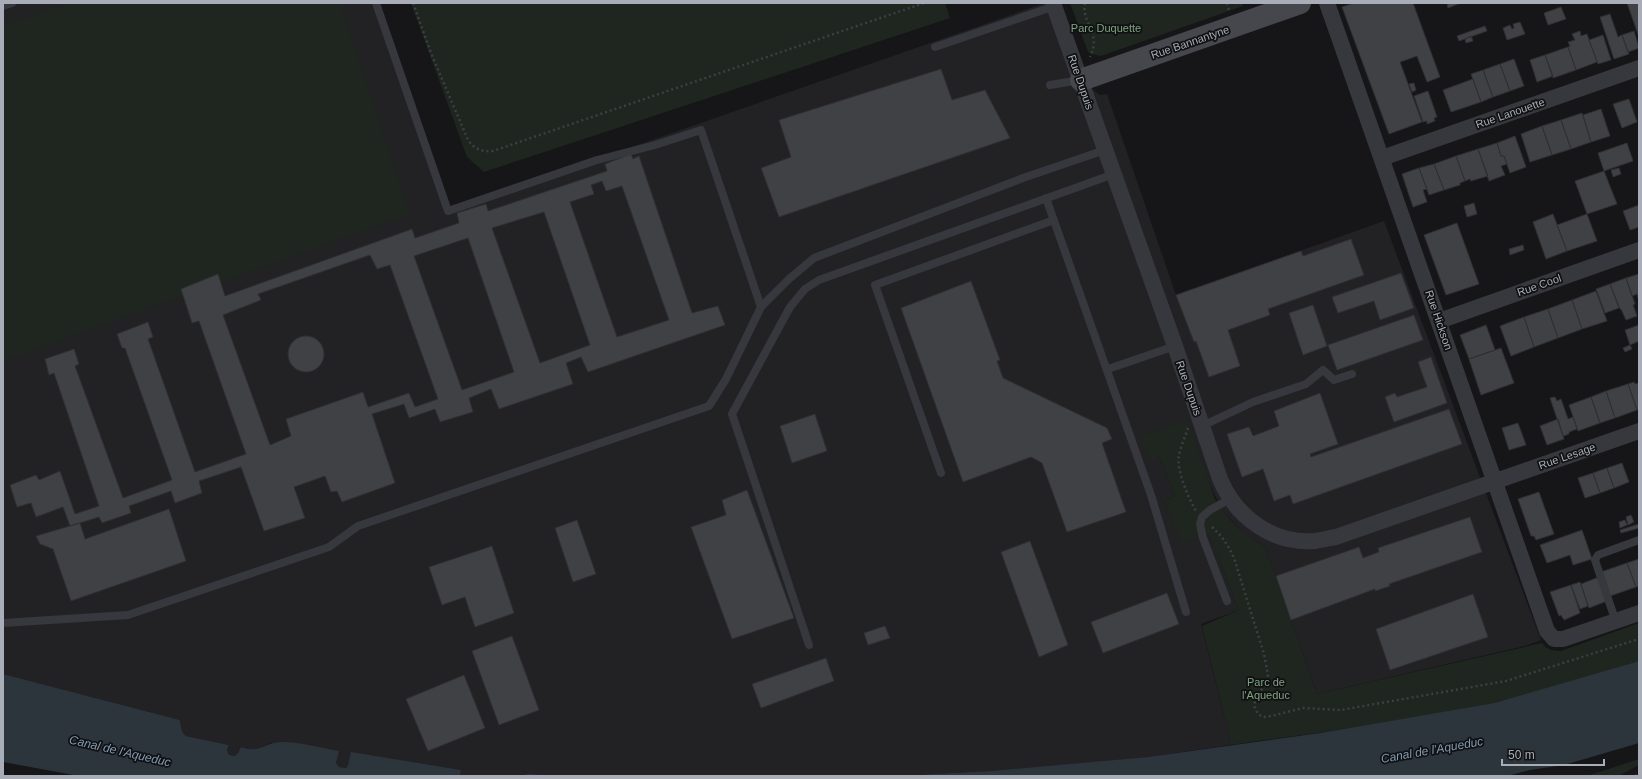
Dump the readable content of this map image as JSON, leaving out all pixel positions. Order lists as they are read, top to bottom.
{
  "streets": {
    "street": [
      "Rue Bannantyne",
      "Rue Dupuis",
      "Rue Lanouette",
      "Rue Cool",
      "Rue Hickson",
      "Rue Lesage"
    ]
  },
  "crossings": [
    ["Rue Bannantyne", "Rue Dupuis"],
    ["Rue Dupuis", "Rue Hickson"],
    ["Rue Dupuis", "Rue Lesage"],
    ["Rue Lanouette", "Rue Hickson"],
    ["Rue Cool", "Rue Hickson"],
    ["Rue Hickson", "Rue Lesage"]
  ],
  "water": ["Canal de l'Aqueduc"],
  "parks": ["Parc Duquette", "Parc de l'Aqueduc"],
  "scale_bar": "50 m"
}
